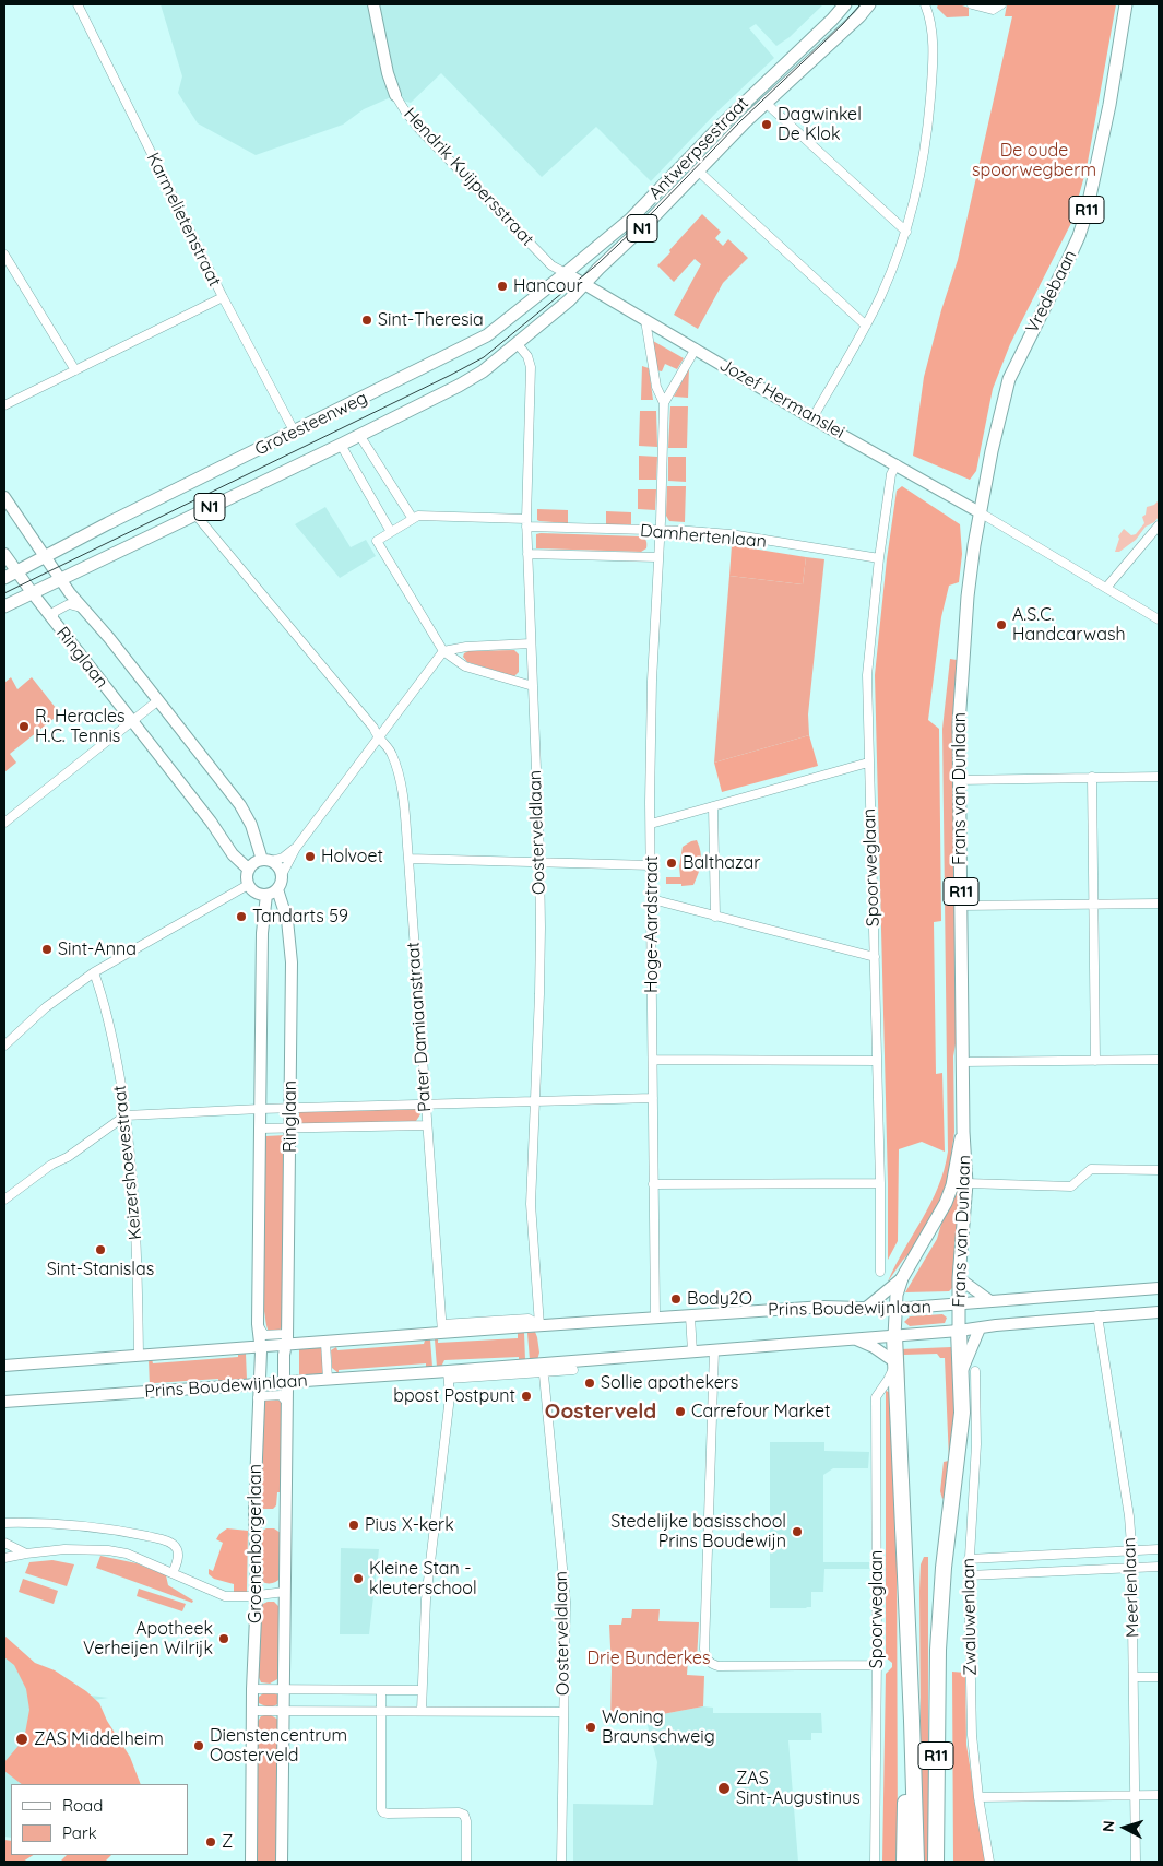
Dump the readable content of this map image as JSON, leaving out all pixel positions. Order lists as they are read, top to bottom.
{
  "streets": {
    "highway": ["R11"],
    "main road": [
      "Antwerpsestraat",
      "N1",
      "Vredebaan",
      "Grotesteenweg",
      "Frans van Dunlaan"
    ],
    "street": [
      "Hendrik Kuijpersstraat",
      "Karmelietenstraat",
      "Jozef Hermanslei",
      "Damhertenlaan",
      "Ringlaan",
      "Oosterveldlaan",
      "Spoorweglaan",
      "Hoge-Aardstraat",
      "Pater Damiaanstraat",
      "Keizershoevestraat",
      "Prins Boudewijnlaan",
      "Groenenborgerlaan",
      "Meerlenlaan",
      "Zwaluwenlaan"
    ]
  },
  "crossings": [
    ["Antwerpsestraat", "Hendrik Kuijpersstraat"],
    ["Antwerpsestraat", "Jozef Hermanslei"],
    ["Antwerpsestraat", "Grotesteenweg"],
    ["Antwerpsestraat", "Oosterveldlaan"],
    ["Hendrik Kuijpersstraat", "Grotesteenweg"],
    ["R11", "Frans van Dunlaan"],
    ["R11", "Spoorweglaan"],
    ["R11", "Prins Boudewijnlaan"],
    ["R11", "Zwaluwenlaan"],
    ["Karmelietenstraat", "Grotesteenweg"],
    ["N1", "Grotesteenweg"],
    ["N1", "Ringlaan"],
    ["Vredebaan", "Jozef Hermanslei"],
    ["Vredebaan", "Frans van Dunlaan"],
    ["Jozef Hermanslei", "Frans van Dunlaan"],
    ["Jozef Hermanslei", "Spoorweglaan"],
    ["Grotesteenweg", "Ringlaan"],
    ["Grotesteenweg", "Pater Damiaanstraat"],
    ["Damhertenlaan", "Oosterveldlaan"],
    ["Damhertenlaan", "Spoorweglaan"],
    ["Damhertenlaan", "Hoge-Aardstraat"],
    ["Ringlaan", "Prins Boudewijnlaan"],
    ["Ringlaan", "Groenenborgerlaan"],
    ["Frans van Dunlaan", "Prins Boudewijnlaan"],
    ["Oosterveldlaan", "Prins Boudewijnlaan"],
    ["Hoge-Aardstraat", "Prins Boudewijnlaan"],
    ["Pater Damiaanstraat", "Prins Boudewijnlaan"],
    ["Keizershoevestraat", "Prins Boudewijnlaan"],
    ["Prins Boudewijnlaan", "Groenenborgerlaan"],
    ["Prins Boudewijnlaan", "Meerlenlaan"]
  ],
  "districts": ["Oosterveld"],
  "parks": ["De oude spoorwegberm", "Drie Bunderkes"],
  "places": [
    "Dagwinkel De Klok",
    "Hancour",
    "Sint-Theresia",
    "A.S.C. Handcarwash",
    "R. Heracles H.C. Tennis",
    "Holvoet",
    "Balthazar",
    "Tandarts 59",
    "Sint-Anna",
    "Sint-Stanislas",
    "Body2O",
    "Sollie apothekers",
    "bpost Postpunt",
    "Carrefour Market",
    "Pius X-kerk",
    "Stedelijke basisschool Prins Boudewijn",
    "Kleine Stan - kleuterschool",
    "Apotheek Verheijen Wilrijk",
    "Woning Braunschweig",
    "ZAS Middelheim",
    "Dienstencentrum Oosterveld",
    "ZAS Sint-Augustinus",
    "Z"
  ],
  "legend": ["Road", "Park"],
  "north": "left"
}
